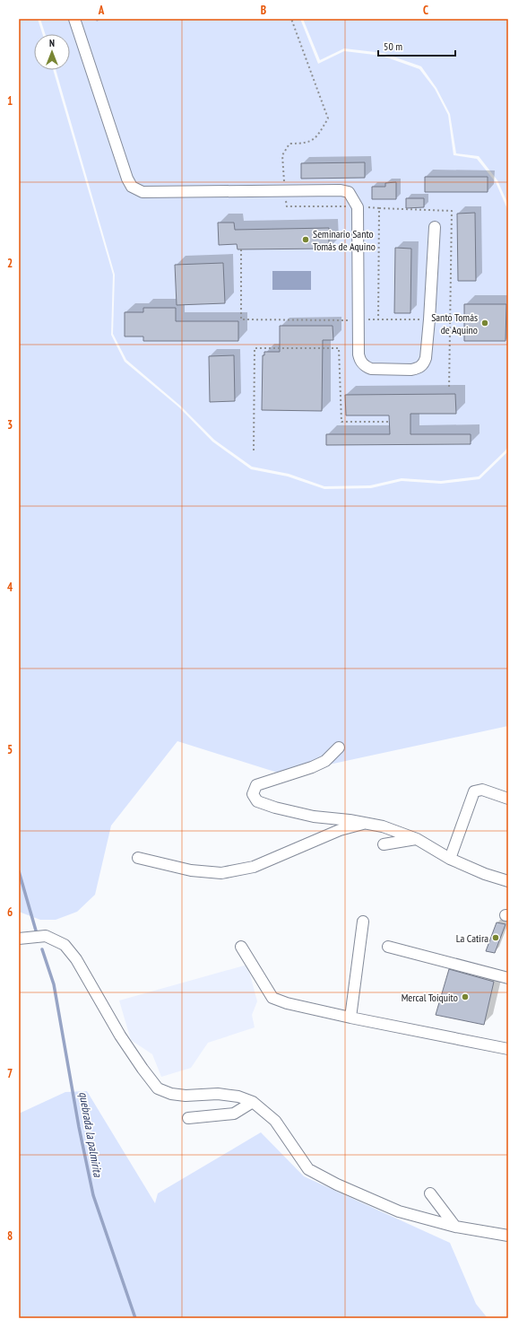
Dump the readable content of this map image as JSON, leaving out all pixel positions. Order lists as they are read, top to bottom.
{
  "water": ["quebrada la palmirita"],
  "places": [
    "Seminario Santo Tomás de Aquino",
    "Santo Tomás de Aquino",
    "La Catira",
    "Mercal Toiquito"
  ],
  "scale_bar": "50 m",
  "north": "top",
  "grid": {
    "columns": ["A", "B", "C"],
    "rows": [
      "1",
      "2",
      "3",
      "4",
      "5",
      "6",
      "7",
      "8"
    ]
  }
}
